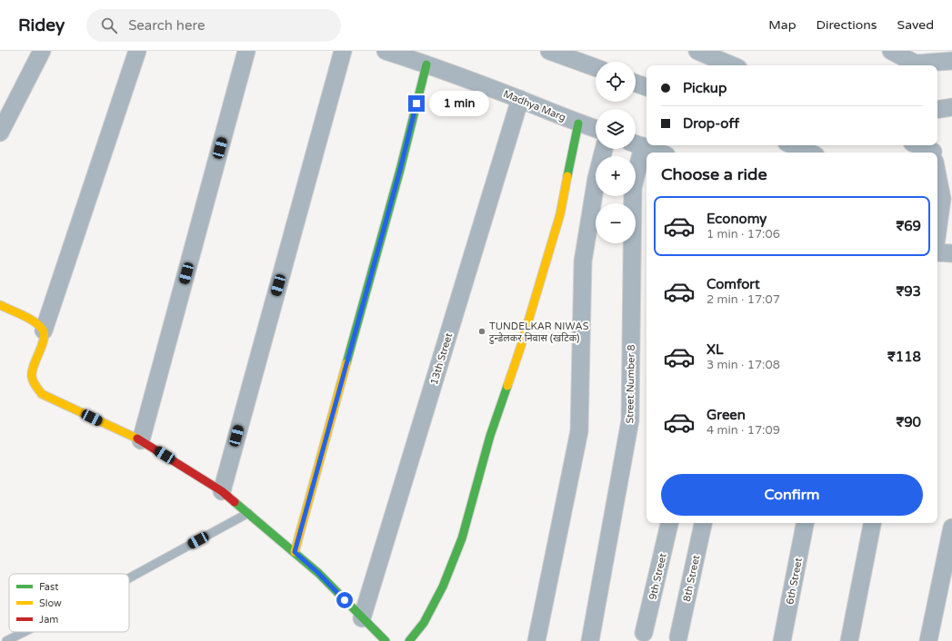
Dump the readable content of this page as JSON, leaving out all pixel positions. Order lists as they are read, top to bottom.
{
  "streets": {
    "street": [
      "Madhya Marg",
      "13th Street",
      "Street Number 8",
      "9th Street",
      "8th Street",
      "6th Street"
    ]
  },
  "crossings": [
    ["Madhya Marg", "13th Street"]
  ],
  "places": ["TUNDELKAR NIWAS टुन्डेलकर निवास (खटिक)"],
  "legend": ["Fast", "Slow", "Jam"],
  "page": {
    "header": "Ridey",
    "search": "Search here",
    "nav": ["Map", "Directions", "Saved"],
    "map_buttons": ["+", "−"],
    "banner": ["Pickup", "Drop-off"],
    "bubble": "1 min",
    "heading": "Choose a ride",
    "list": [
      {
        "name": "Economy",
        "note": "1 min · 17:06",
        "value": "₹69"
      },
      {
        "name": "Comfort",
        "note": "2 min · 17:07",
        "value": "₹93"
      },
      {
        "name": "XL",
        "note": "3 min · 17:08",
        "value": "₹118"
      },
      {
        "name": "Green",
        "note": "4 min · 17:09",
        "value": "₹90"
      }
    ],
    "buttons": "Confirm"
  }
}
